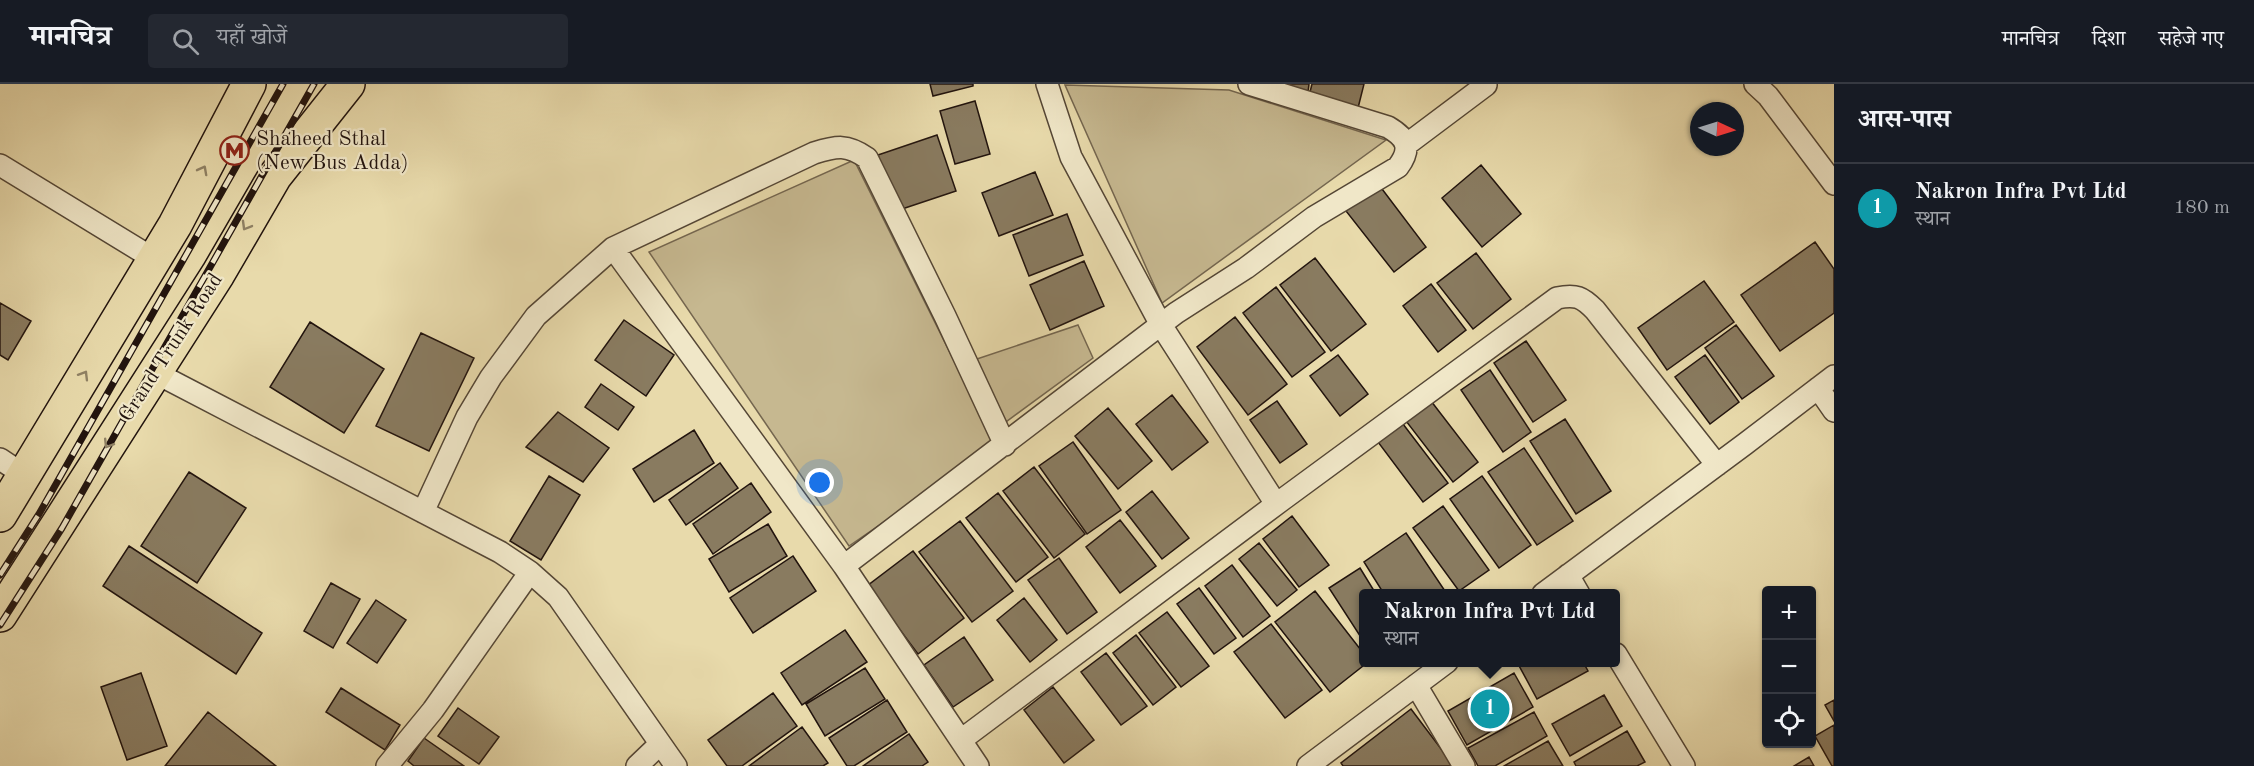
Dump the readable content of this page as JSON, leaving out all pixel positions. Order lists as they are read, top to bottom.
{
  "streets": {
    "highway": ["Grand Trunk Road"]
  },
  "places": {
    "metro station": ["Shaheed Sthal (New Bus Adda)"]
  },
  "north": "right",
  "page": {
    "header": "मानचित्र",
    "search": "यहाँ खोजें",
    "nav": ["मानचित्र", "दिशा", "सहेजे गए"],
    "heading": "आस-पास",
    "list": [
      {
        "mark": "1",
        "name": "Nakron Infra Pvt Ltd",
        "note": "स्थान",
        "value": "180 m"
      }
    ],
    "map_buttons": ["+", "−"],
    "popup": ["Nakron Infra Pvt Ltd", "स्थान"],
    "pins": "1"
  }
}
